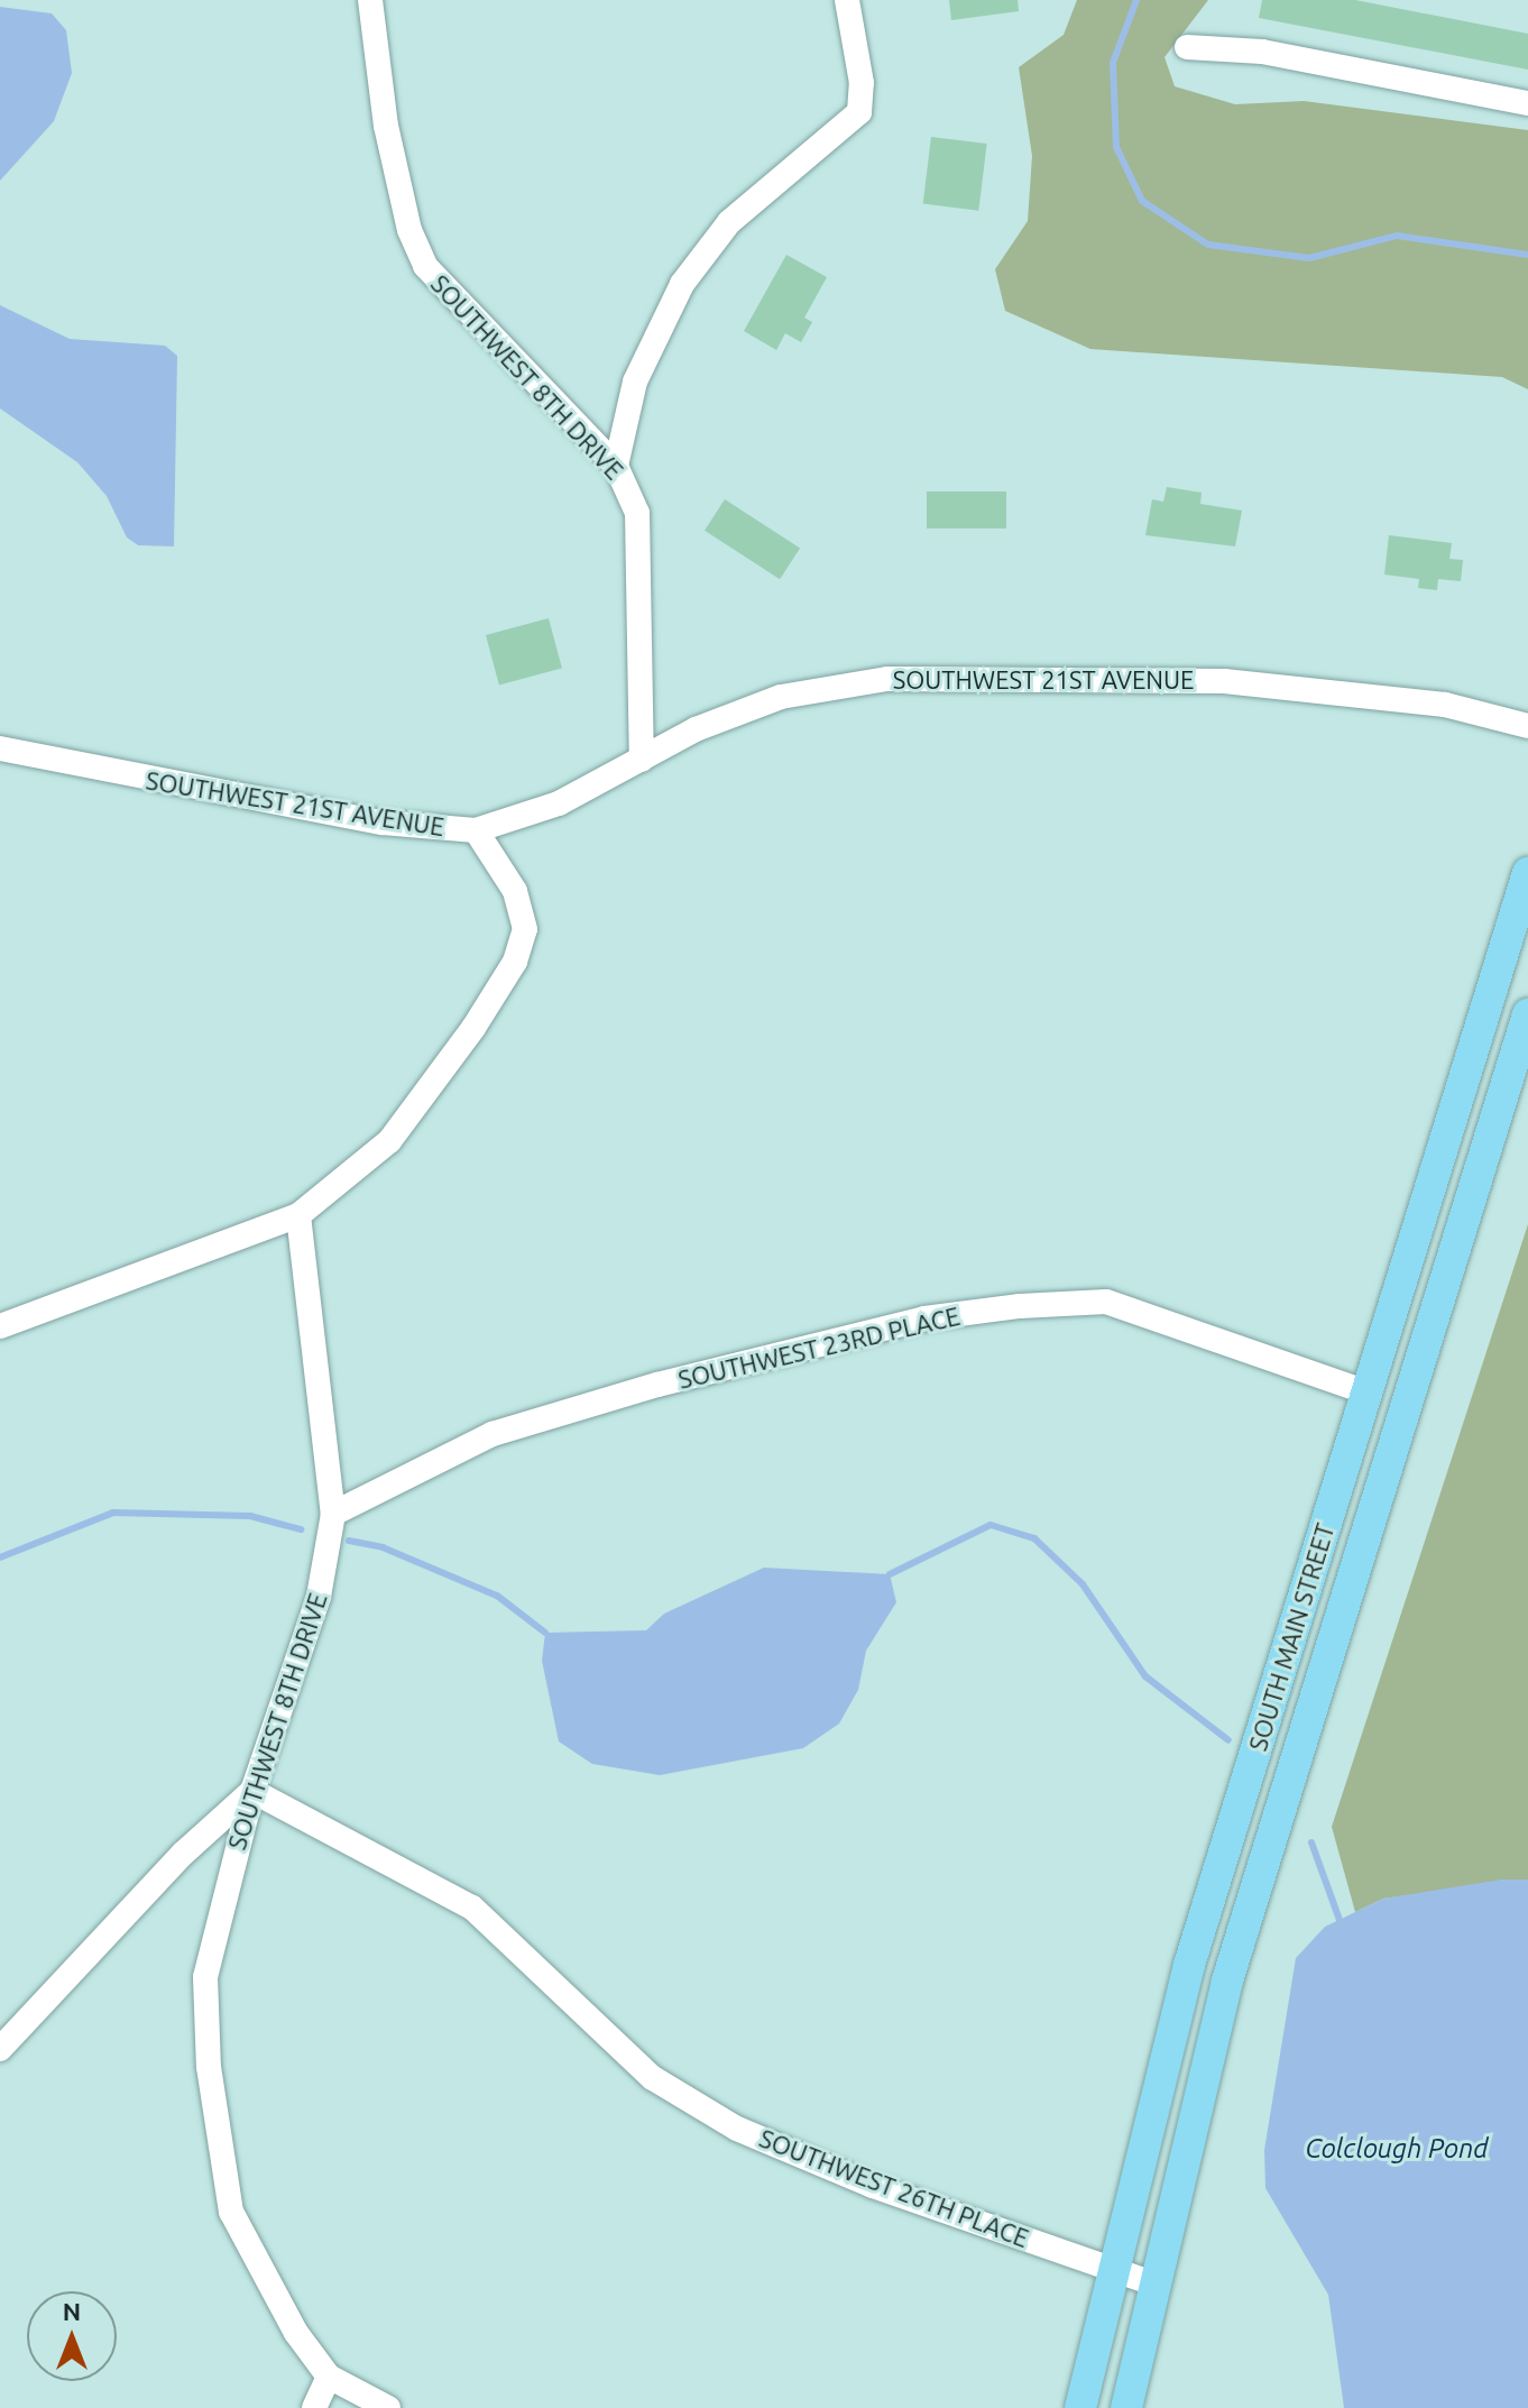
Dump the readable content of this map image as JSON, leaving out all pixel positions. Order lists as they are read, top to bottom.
{
  "streets": {
    "main road": ["SOUTH MAIN STREET"],
    "street": [
      "SOUTHWEST 8TH DRIVE",
      "SOUTHWEST 21ST AVENUE",
      "SOUTHWEST 23RD PLACE",
      "SOUTHWEST 26TH PLACE"
    ]
  },
  "crossings": [
    ["SOUTHWEST 8TH DRIVE", "SOUTHWEST 21ST AVENUE"],
    ["SOUTHWEST 8TH DRIVE", "SOUTHWEST 23RD PLACE"],
    ["SOUTHWEST 8TH DRIVE", "SOUTHWEST 26TH PLACE"],
    ["SOUTHWEST 23RD PLACE", "SOUTH MAIN STREET"],
    ["SOUTH MAIN STREET", "SOUTHWEST 26TH PLACE"]
  ],
  "water": ["Colclough Pond"],
  "north": "top"
}
